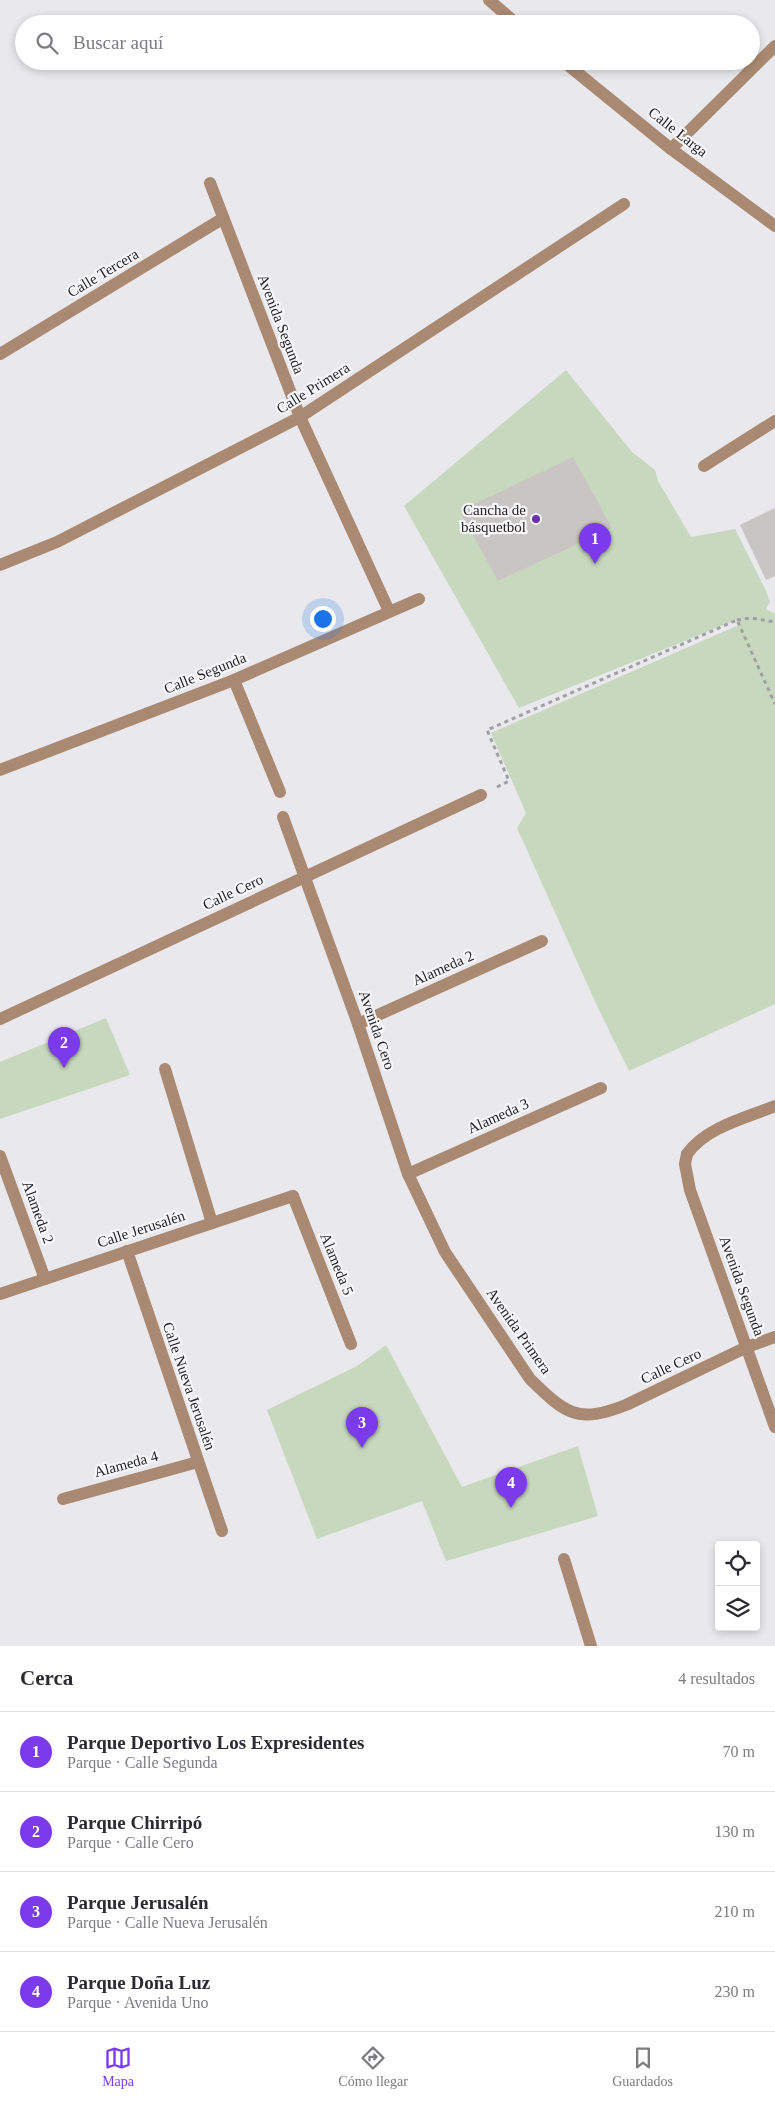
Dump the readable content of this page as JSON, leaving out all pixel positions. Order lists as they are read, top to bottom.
{
  "streets": {
    "street": [
      "Calle Larga",
      "Calle Tercera",
      "Avenida Segunda",
      "Calle Primera",
      "Calle Segunda",
      "Calle Cero",
      "Alameda 2",
      "Avenida Cero",
      "Alameda 3",
      "Calle Jerusalén",
      "Alameda 5",
      "Avenida Primera",
      "Calle Nueva Jerusalén",
      "Alameda 4"
    ]
  },
  "crossings": [
    ["Calle Tercera", "Avenida Segunda"],
    ["Avenida Segunda", "Calle Primera"],
    ["Avenida Segunda", "Calle Segunda"],
    ["Avenida Segunda", "Calle Cero"],
    ["Calle Cero", "Avenida Cero"],
    ["Calle Cero", "Avenida Primera"],
    ["Alameda 2", "Avenida Cero"],
    ["Alameda 2", "Calle Jerusalén"],
    ["Avenida Cero", "Alameda 3"],
    ["Avenida Cero", "Avenida Primera"],
    ["Calle Jerusalén", "Alameda 5"],
    ["Calle Jerusalén", "Calle Nueva Jerusalén"],
    ["Calle Nueva Jerusalén", "Alameda 4"]
  ],
  "places": ["Cancha de básquetbol"],
  "page": {
    "search": "Buscar aquí",
    "pins": [
      "1",
      "2",
      "3",
      "4"
    ],
    "heading": ["Cerca", "4 resultados"],
    "list": [
      {
        "mark": "1",
        "name": "Parque Deportivo Los Expresidentes",
        "note": "Parque · Calle Segunda",
        "value": "70 m"
      },
      {
        "mark": "2",
        "name": "Parque Chirripó",
        "note": "Parque · Calle Cero",
        "value": "130 m"
      },
      {
        "mark": "3",
        "name": "Parque Jerusalén",
        "note": "Parque · Calle Nueva Jerusalén",
        "value": "210 m"
      },
      {
        "mark": "4",
        "name": "Parque Doña Luz",
        "note": "Parque · Avenida Uno",
        "value": "230 m"
      }
    ],
    "nav": ["Mapa", "Cómo llegar", "Guardados"]
  }
}
